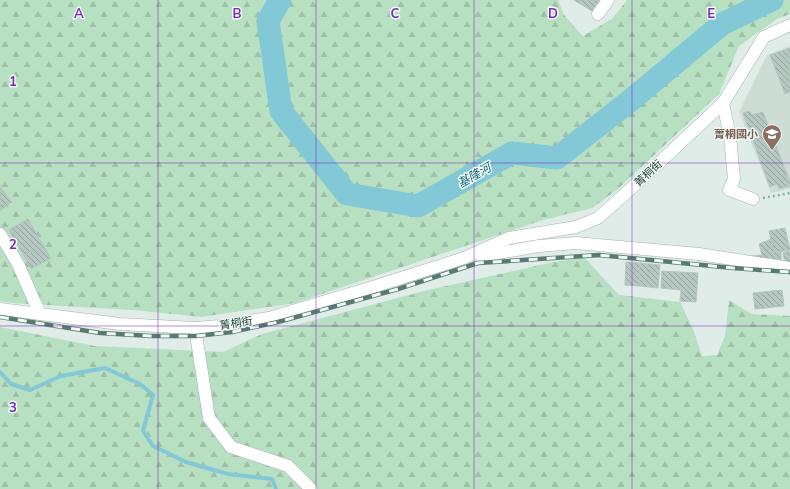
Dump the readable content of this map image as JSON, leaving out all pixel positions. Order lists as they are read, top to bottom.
{
  "streets": {
    "street": ["菁桐街"]
  },
  "water": ["基隆河"],
  "places": {
    "school or university": ["菁桐國小"]
  },
  "grid": {
    "columns": [
      "A",
      "B",
      "C",
      "D",
      "E"
    ],
    "rows": ["1", "2", "3"]
  }
}
